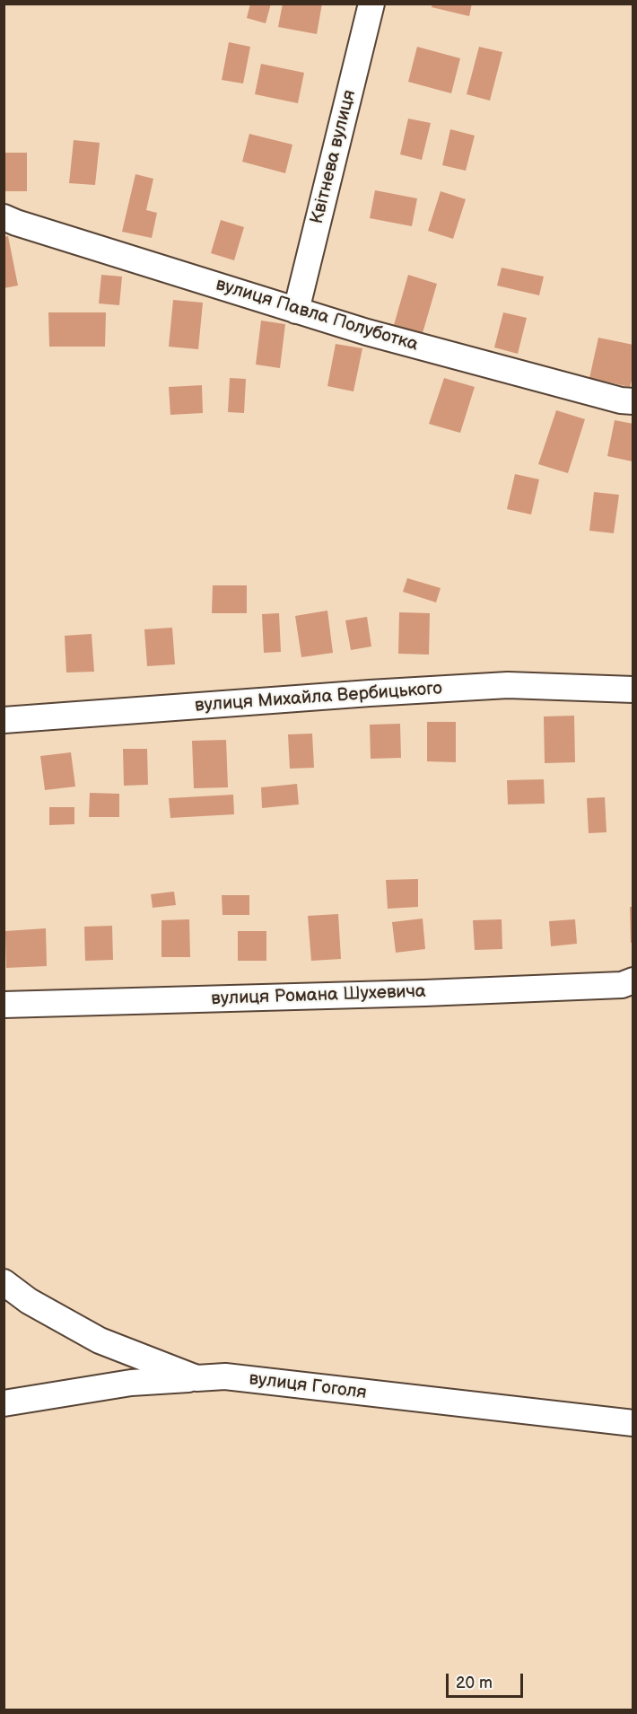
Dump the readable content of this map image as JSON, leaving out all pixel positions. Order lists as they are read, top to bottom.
{
  "streets": {
    "street": [
      "Квітнева вулиця",
      "вулиця Павла Полуботка",
      "вулиця Михайла Вербицького",
      "вулиця Романа Шухевича",
      "вулиця Гоголя"
    ]
  },
  "crossings": [
    ["Квітнева вулиця", "вулиця Павла Полуботка"]
  ],
  "scale_bar": "20 m"
}
